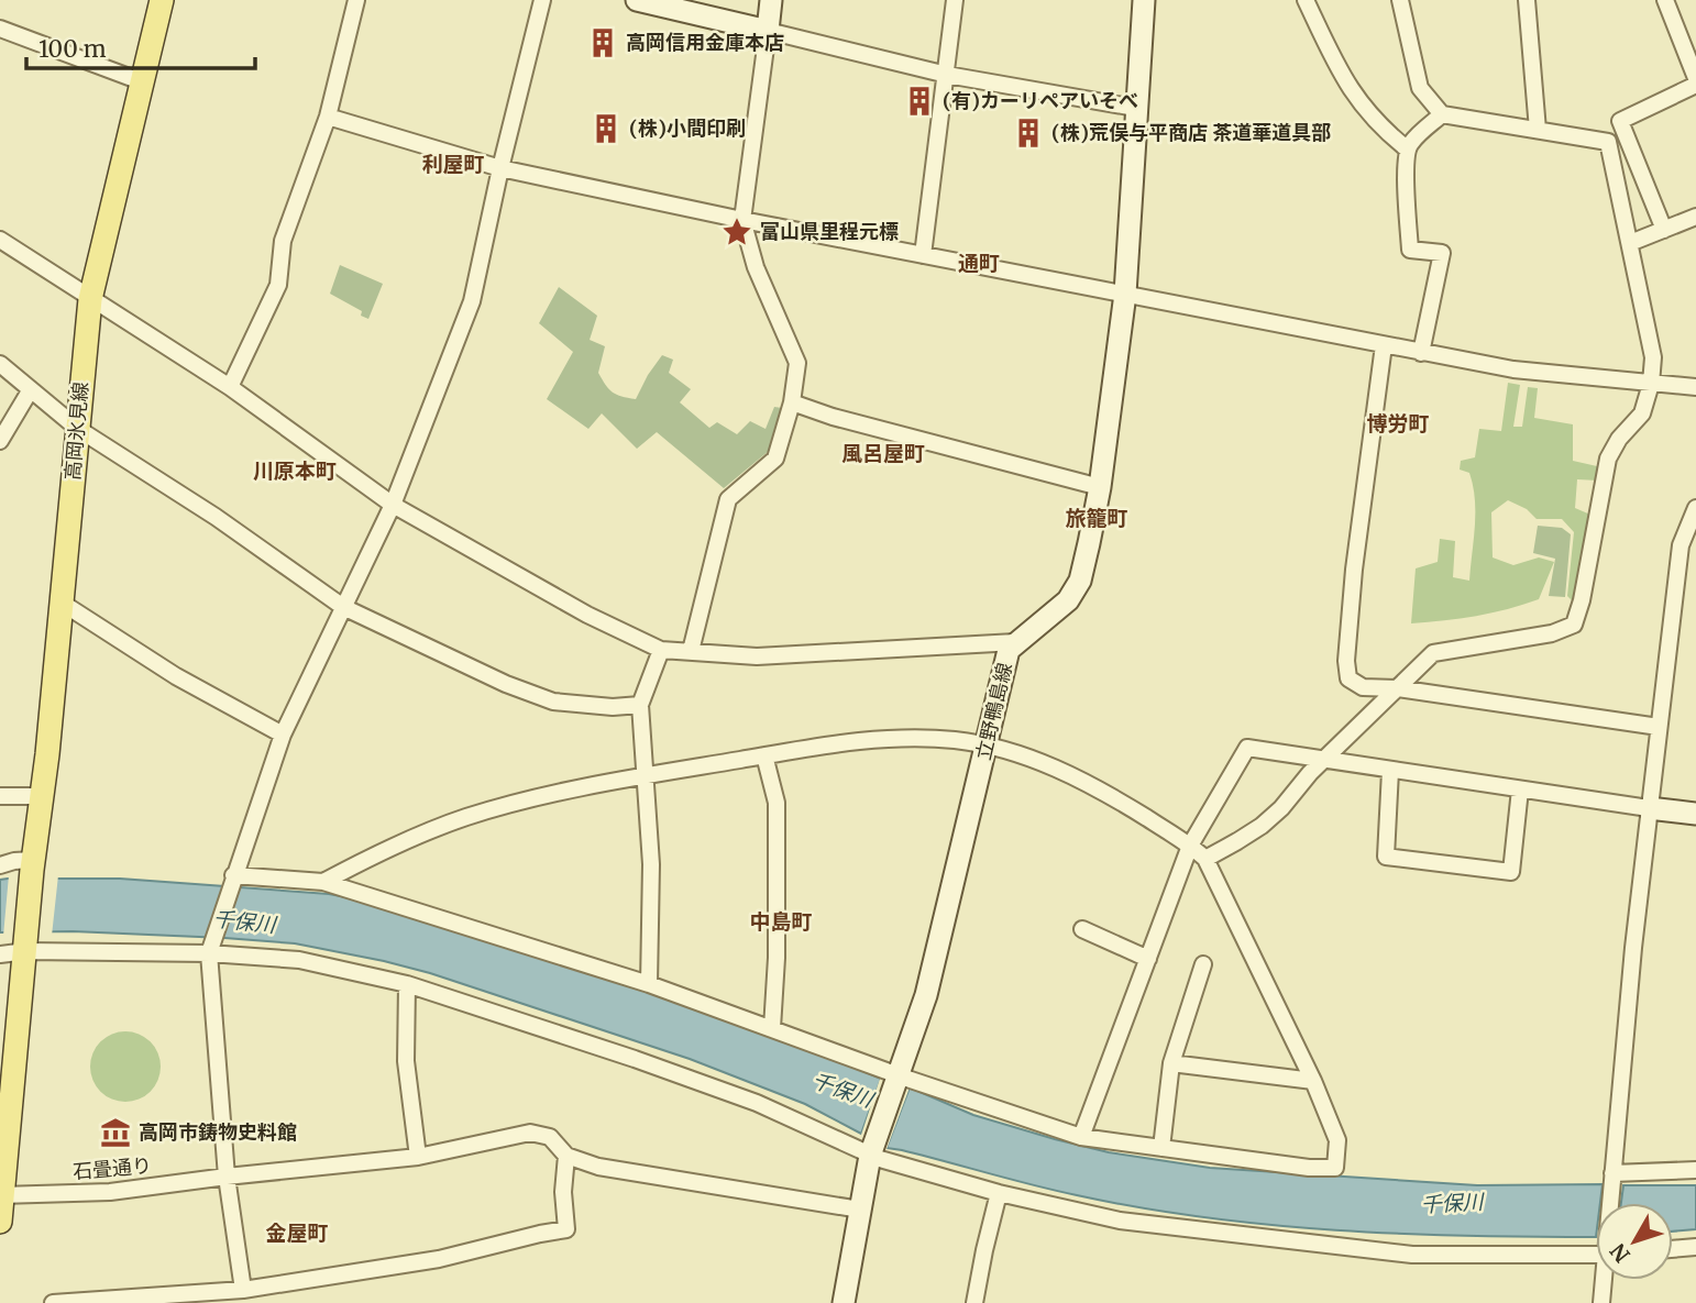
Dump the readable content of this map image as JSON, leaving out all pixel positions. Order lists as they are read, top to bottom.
{
  "streets": {
    "main road": ["高岡氷見線", "立野鴨島線"],
    "street": ["石畳通り"]
  },
  "crossings": [
    ["立野鴨島線", "石畳通り"]
  ],
  "districts": [
    "利屋町",
    "通町",
    "博労町",
    "風呂屋町",
    "川原本町",
    "旅籠町",
    "中島町",
    "金屋町"
  ],
  "water": ["千保川"],
  "places": {
    "building": [
      "高岡信用金庫本店",
      "(有)カーリペアいそべ",
      "(株)小間印刷",
      "(株)荒俣与平商店 茶道華道具部"
    ],
    "place": ["富山県里程元標"],
    "museum": ["高岡市鋳物史料館"]
  },
  "scale_bar": "100 m",
  "north": "bottom left"
}
